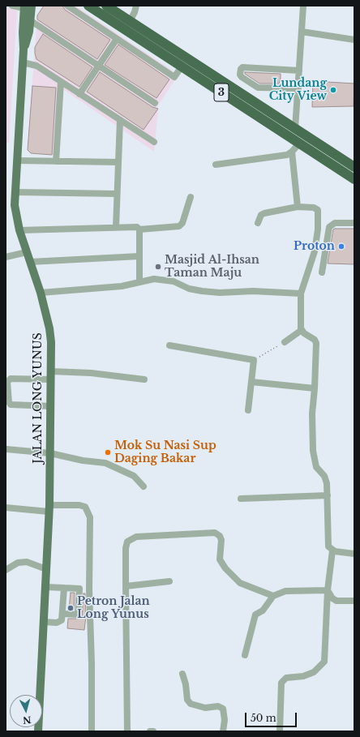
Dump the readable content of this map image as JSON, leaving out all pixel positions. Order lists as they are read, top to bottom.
{
  "streets": {
    "highway": ["3"],
    "main road": ["JALAN LONG YUNUS"]
  },
  "places": [
    "Lundang City View",
    "Proton",
    "Masjid Al-Ihsan Taman Maju",
    "Mok Su Nasi Sup Daging Bakar",
    "Petron Jalan Long Yunus"
  ],
  "scale_bar": "50 m",
  "north": "bottom"
}
